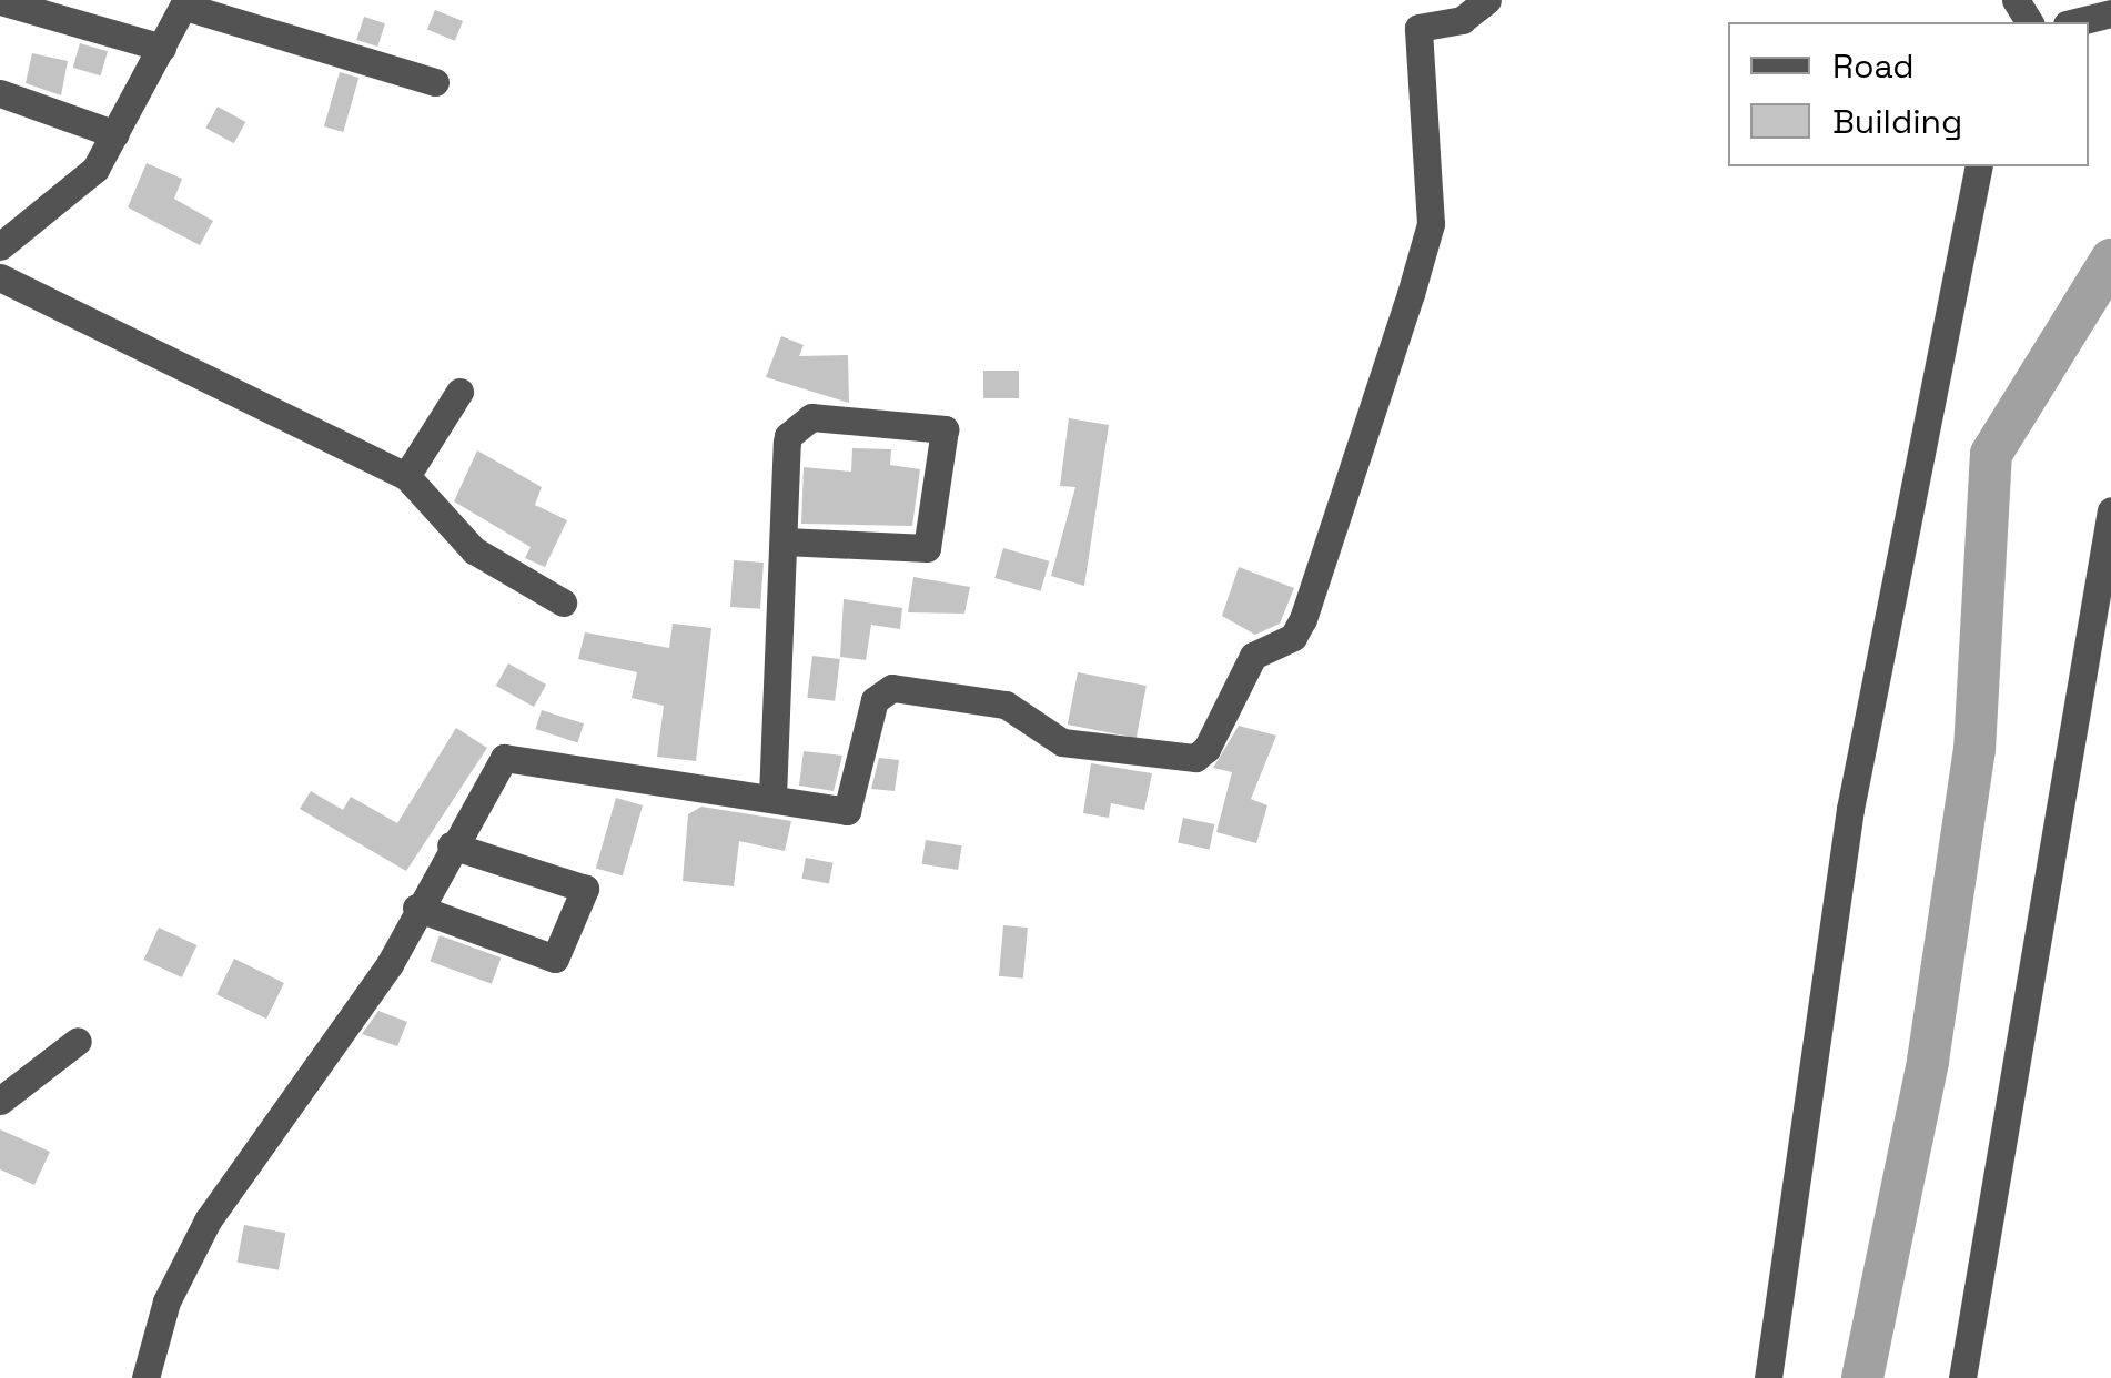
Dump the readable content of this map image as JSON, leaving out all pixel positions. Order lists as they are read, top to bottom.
{
  "legend": ["Road", "Building"]
}
